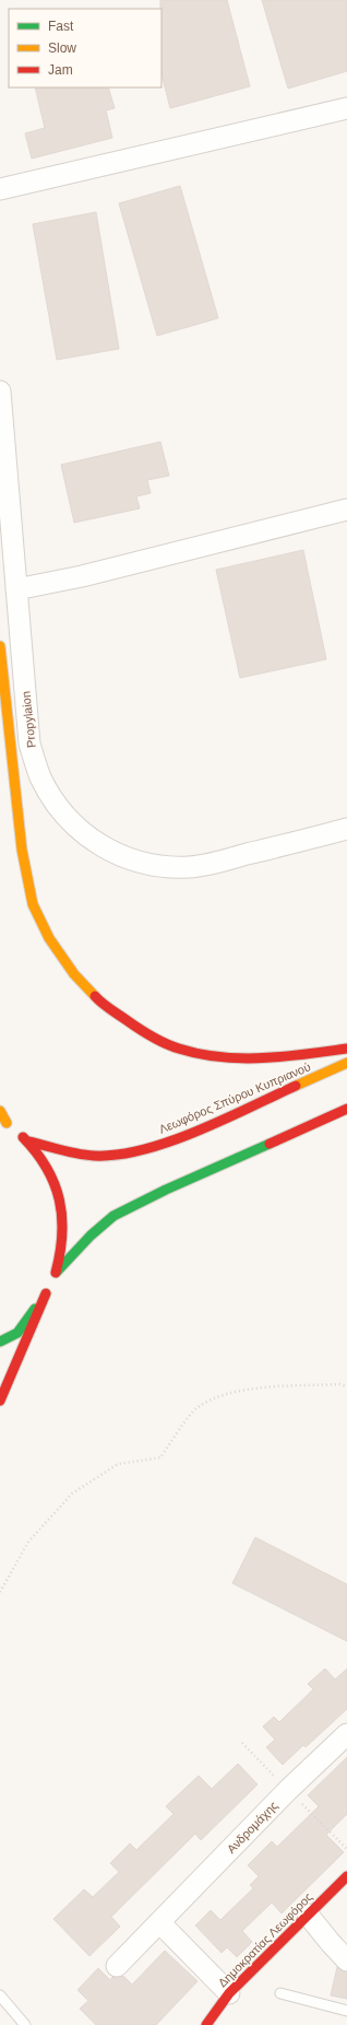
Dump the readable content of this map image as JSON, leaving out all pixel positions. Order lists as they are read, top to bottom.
{
  "streets": {
    "main road": ["Λεωφόρος Σπύρου Κυπριανού", "Δημοκρατίας Λεωφόρος"],
    "street": ["Propylaion", "Ανδρομάχης"]
  },
  "legend": ["Fast", "Slow", "Jam"]
}
